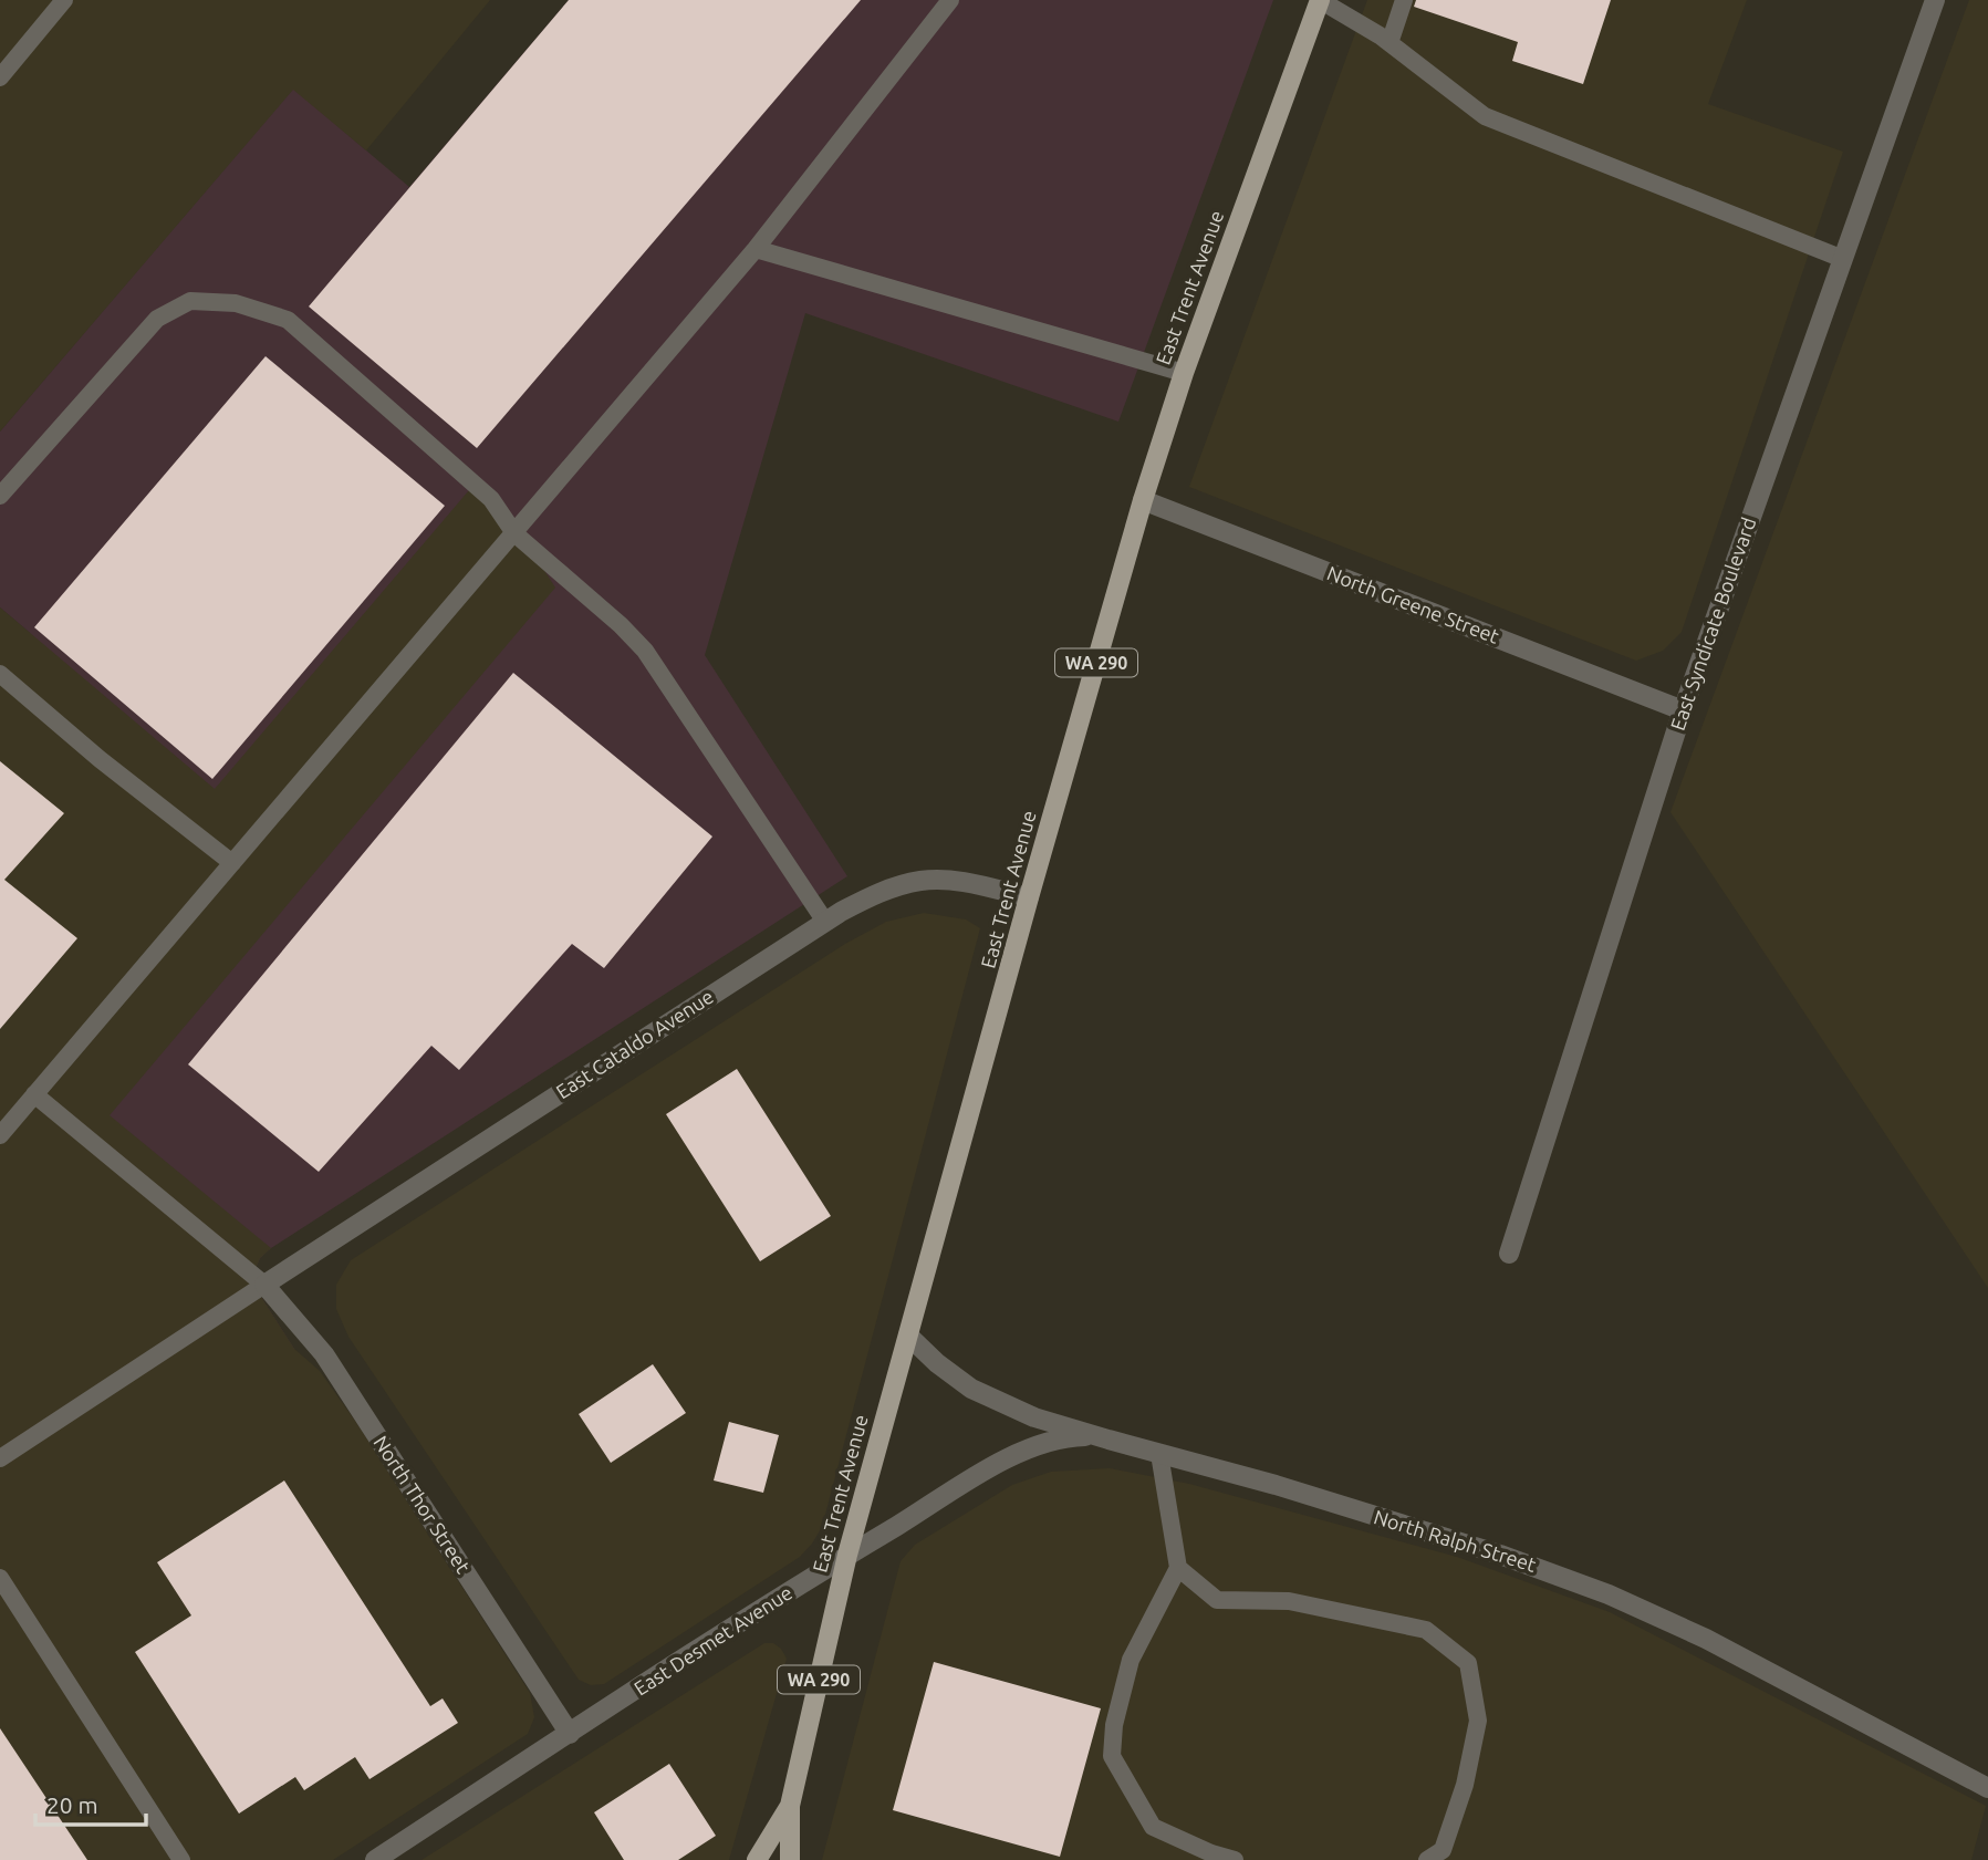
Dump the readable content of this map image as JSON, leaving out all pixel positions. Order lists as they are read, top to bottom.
{
  "streets": {
    "main road": ["East Trent Avenue", "WA 290"],
    "street": [
      "North Greene Street",
      "East Syndicate Boulevard",
      "East Cataldo Avenue",
      "North Thor Street",
      "North Ralph Street",
      "East Desmet Avenue"
    ]
  },
  "crossings": [
    ["East Trent Avenue", "North Greene Street"],
    ["East Trent Avenue", "East Cataldo Avenue"],
    ["East Trent Avenue", "North Ralph Street"],
    ["East Trent Avenue", "East Desmet Avenue"],
    ["North Greene Street", "East Syndicate Boulevard"],
    ["East Cataldo Avenue", "North Thor Street"],
    ["North Thor Street", "East Desmet Avenue"],
    ["North Ralph Street", "East Desmet Avenue"]
  ],
  "scale_bar": "20 m"
}
